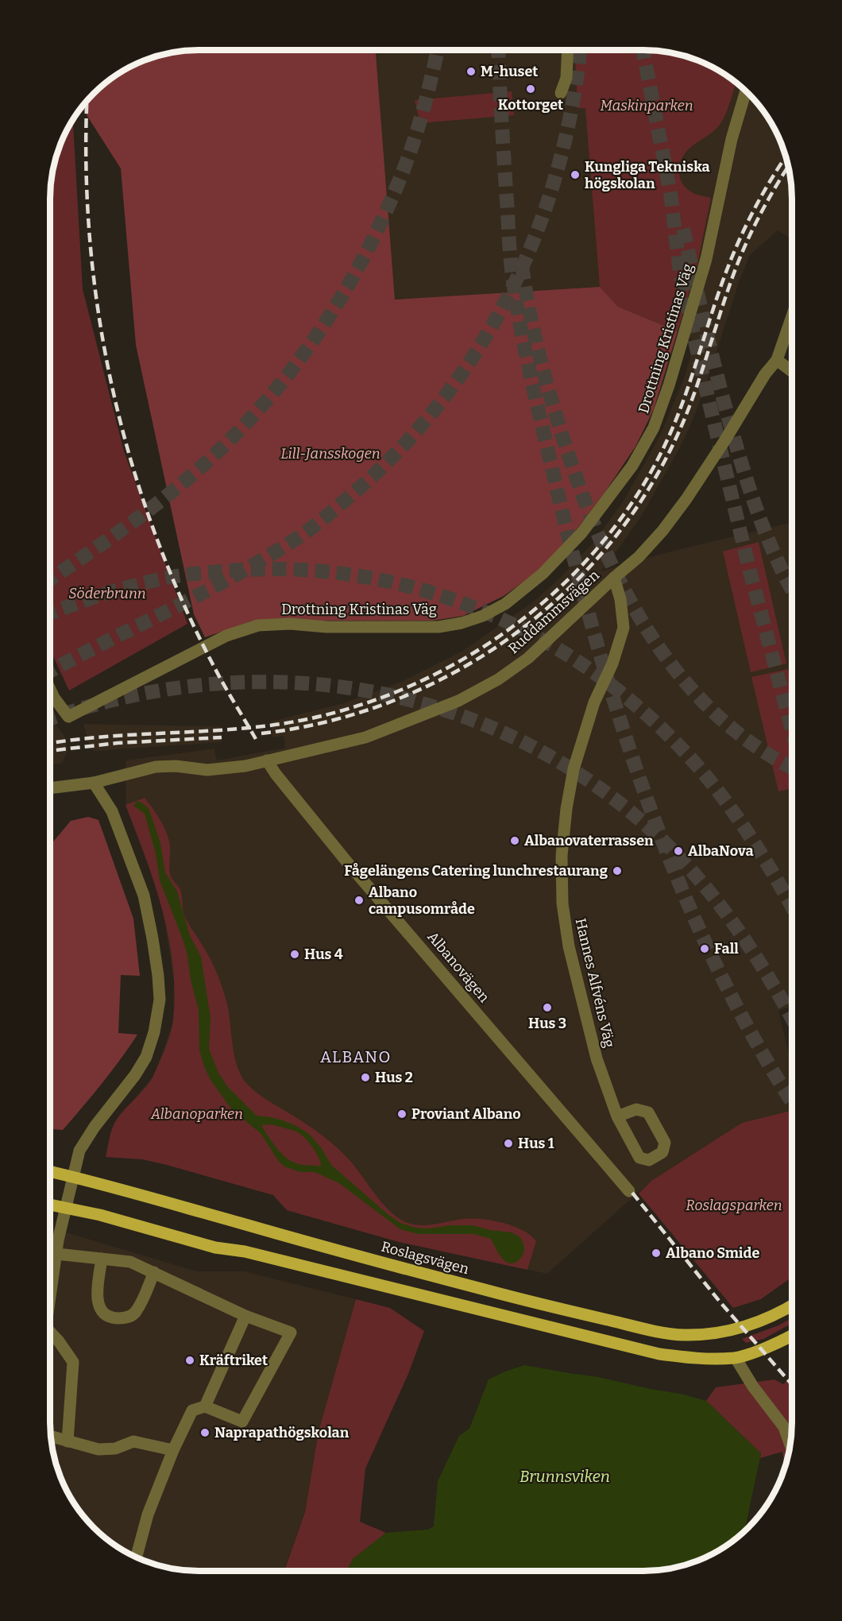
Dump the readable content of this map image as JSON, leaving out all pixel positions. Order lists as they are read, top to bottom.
{
  "streets": {
    "main road": ["Roslagsvägen"],
    "street": [
      "Drottning Kristinas Väg",
      "Ruddammsvägen",
      "Albanovägen",
      "Hannes Alfvéns Väg"
    ]
  },
  "crossings": [
    ["Ruddammsvägen", "Albanovägen"],
    ["Ruddammsvägen", "Hannes Alfvéns Väg"]
  ],
  "districts": ["ALBANO"],
  "water": ["Brunnsviken"],
  "parks": [
    "Maskinparken",
    "Lill-Jansskogen",
    "Söderbrunn",
    "Albanoparken",
    "Roslagsparken"
  ],
  "places": [
    "M-huset",
    "Kottorget",
    "Kungliga Tekniska högskolan",
    "Albanovaterrassen",
    "AlbaNova",
    "Fågelängens Catering lunchrestaurang",
    "Albano campusområde",
    "Fall",
    "Hus 4",
    "Hus 3",
    "Hus 2",
    "Proviant Albano",
    "Hus 1",
    "Albano Smide",
    "Kräftriket",
    "Naprapathögskolan"
  ]
}
